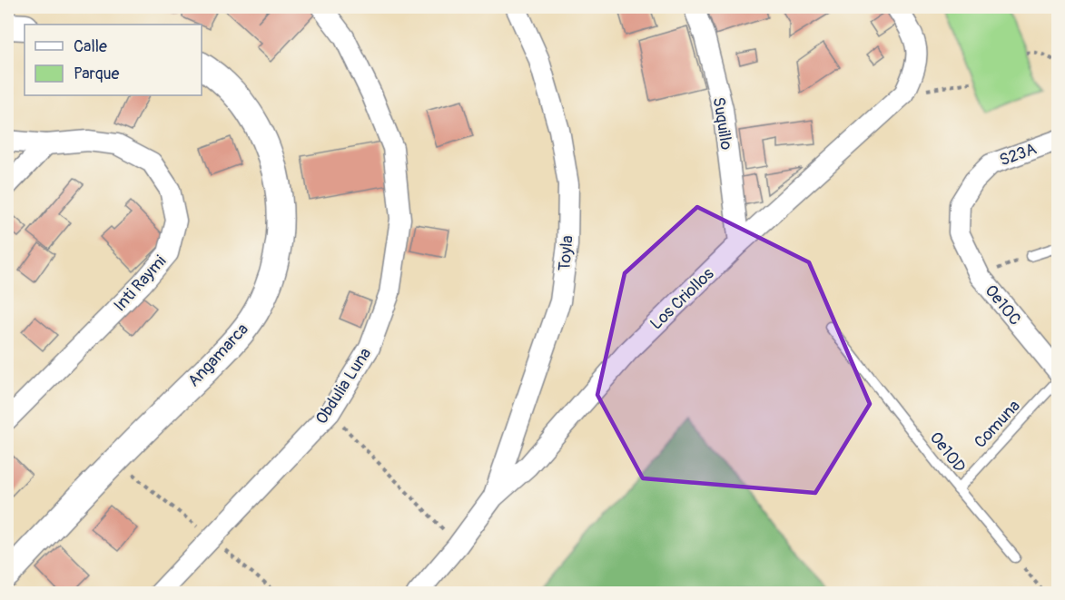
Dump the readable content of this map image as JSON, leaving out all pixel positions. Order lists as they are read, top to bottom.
{
  "streets": {
    "street": [
      "Suquillo",
      "S23A",
      "Toyla",
      "Inti Raymi",
      "Los Criollos",
      "Oe10C",
      "Angamarca",
      "Obdulia Luna"
    ],
    "lane": ["Comuna", "Oe10D"]
  },
  "crossings": [
    ["Suquillo", "Los Criollos"],
    ["S23A", "Oe10C"],
    ["Toyla", "Los Criollos"],
    ["Oe10C", "Comuna"],
    ["Comuna", "Oe10D"]
  ],
  "legend": ["Calle", "Parque"]
}
